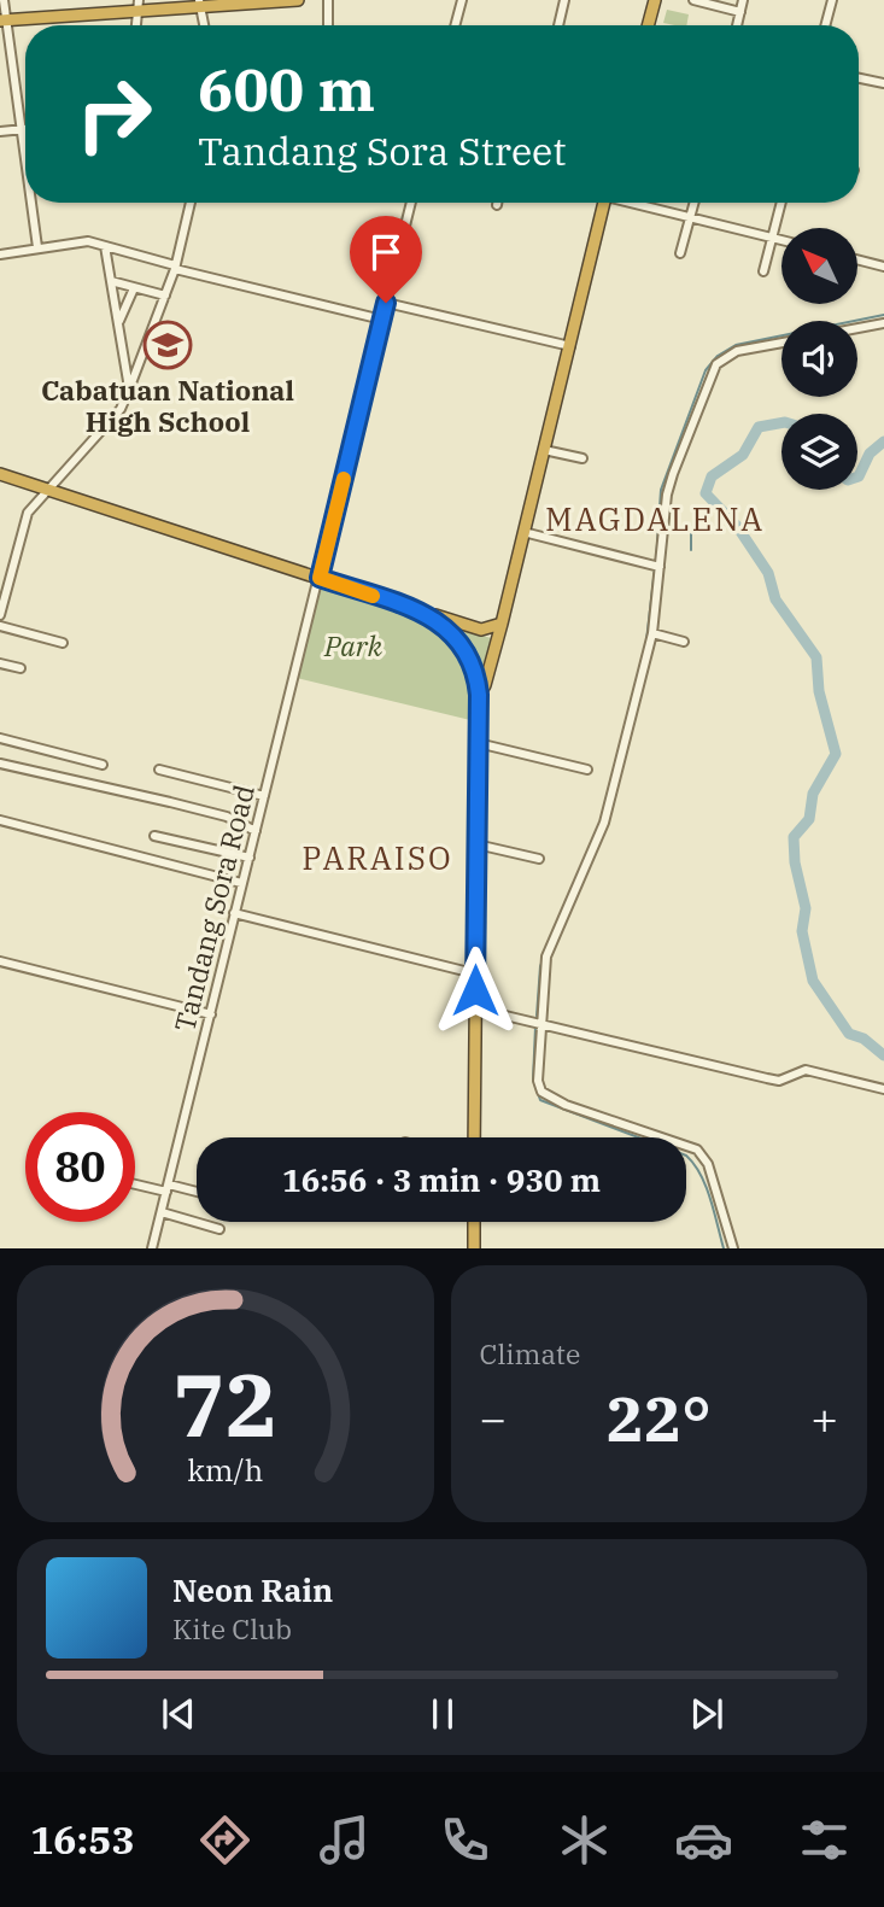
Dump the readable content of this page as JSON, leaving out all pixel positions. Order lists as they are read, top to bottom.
{
  "streets": {
    "street": ["Tandang Sora Road"]
  },
  "districts": ["MAGDALENA", "PARAISO"],
  "parks": ["Park"],
  "places": {
    "school or university": ["Cabatuan National High School"]
  },
  "north": "top left",
  "page": {
    "turn": ["600 m", "Tandang Sora Street"],
    "limit": "80",
    "trip": "16:56 · 3 min · 930 m",
    "tile": "Climate",
    "heat": ["−", "22°", "+"],
    "song": ["Neon Rain", "Kite Club"],
    "tabs": "16:53",
    "gauge": ["72", "km/h"]
  }
}
